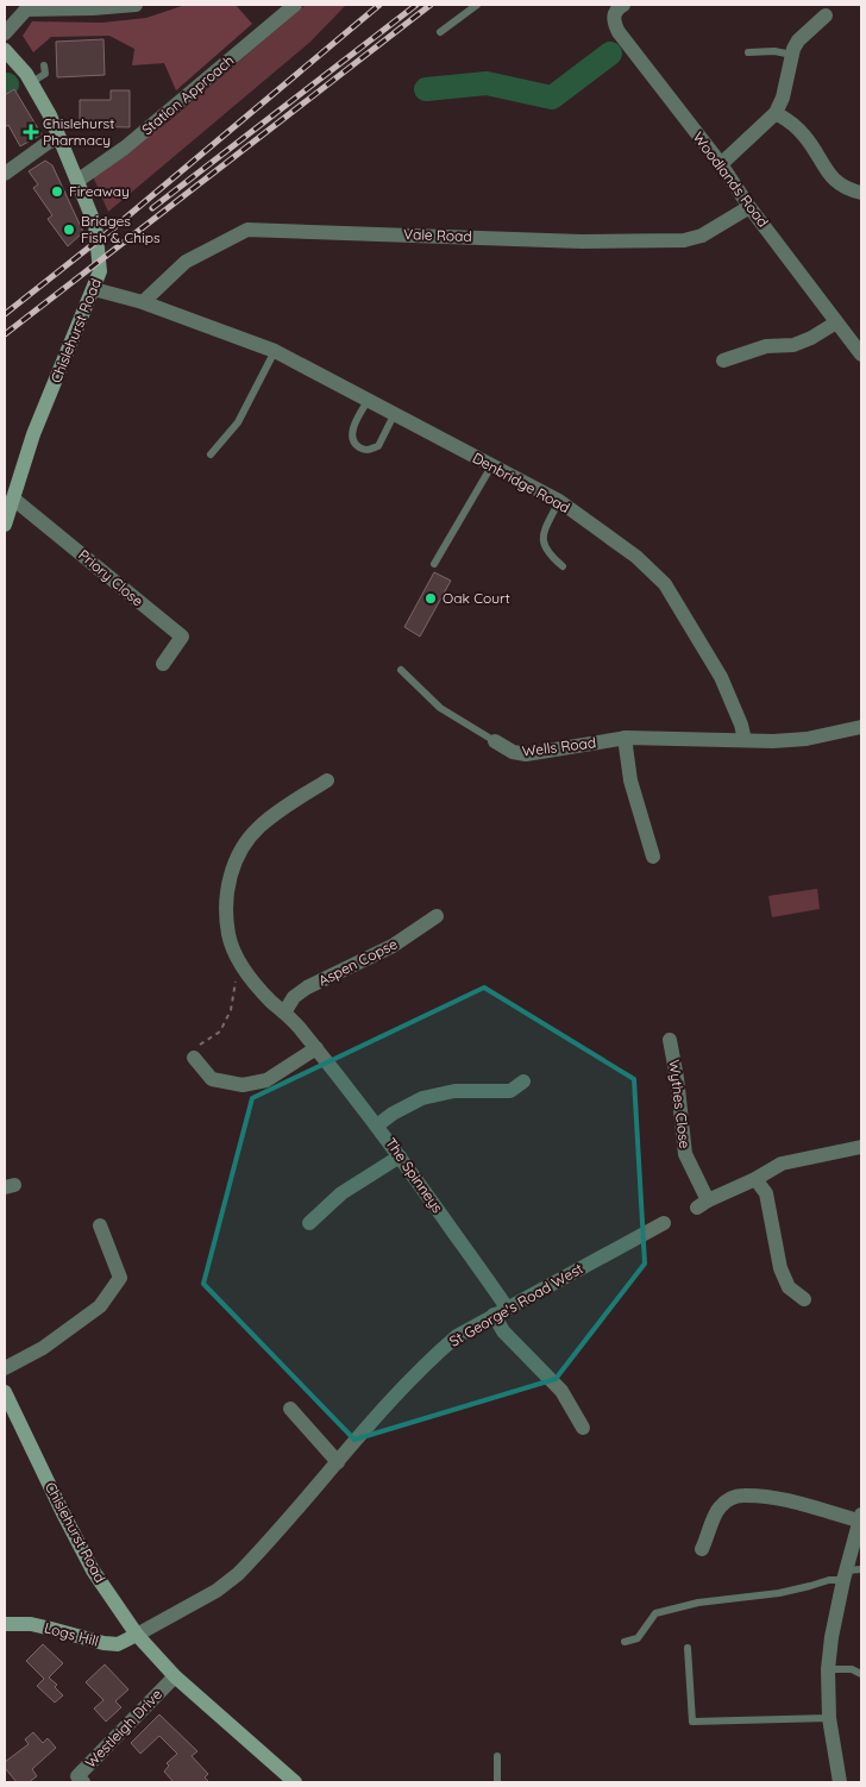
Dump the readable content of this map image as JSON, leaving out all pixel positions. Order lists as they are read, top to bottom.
{
  "streets": {
    "main road": ["Chislehurst Road", "Logs Hill"],
    "street": [
      "Station Approach",
      "Woodlands Road",
      "Vale Road",
      "Denbridge Road",
      "Priory Close",
      "Wells Road",
      "Aspen Copse",
      "Wythes Close",
      "The Spinneys",
      "St George's Road West",
      "Westleigh Drive"
    ]
  },
  "crossings": [
    ["Station Approach", "Chislehurst Road"],
    ["Woodlands Road", "Vale Road"],
    ["Vale Road", "Denbridge Road"],
    ["Chislehurst Road", "Denbridge Road"],
    ["Chislehurst Road", "Priory Close"],
    ["Chislehurst Road", "St George's Road West"],
    ["Chislehurst Road", "Logs Hill"],
    ["Chislehurst Road", "Westleigh Drive"],
    ["Denbridge Road", "Wells Road"],
    ["Aspen Copse", "The Spinneys"],
    ["The Spinneys", "St George's Road West"],
    ["St George's Road West", "Logs Hill"]
  ],
  "places": {
    "health": ["Chislehurst Pharmacy"],
    "other": ["Fireaway", "Bridges Fish & Chips", "Oak Court"]
  }
}
